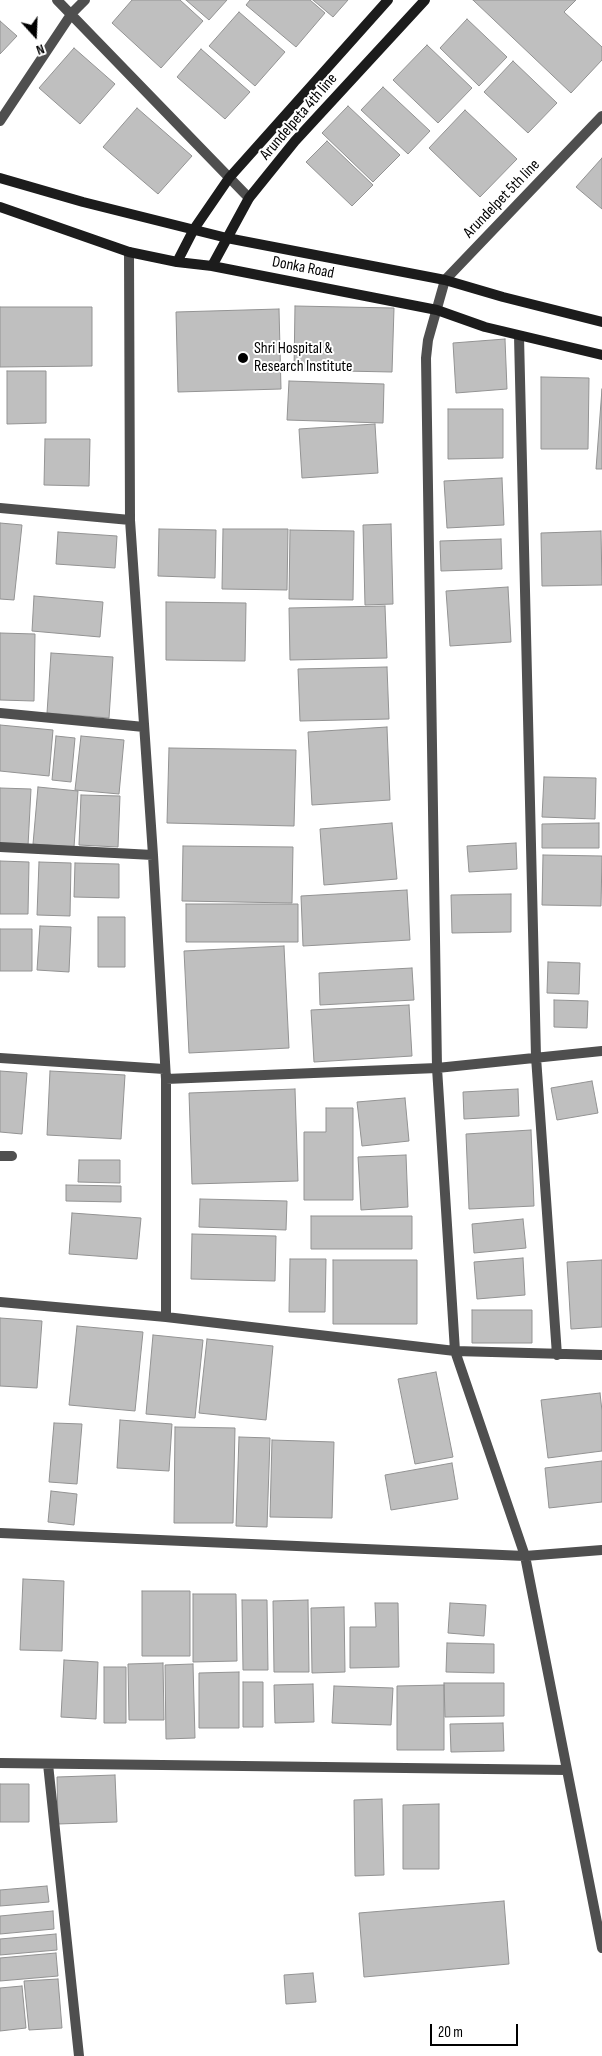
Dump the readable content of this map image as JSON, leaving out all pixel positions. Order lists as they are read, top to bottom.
{
  "streets": {
    "street": ["Arundelpeta 4th line", "Arundelpet 5th line", "Donka Road"]
  },
  "crossings": [
    ["Arundelpeta 4th line", "Donka Road"],
    ["Arundelpet 5th line", "Donka Road"]
  ],
  "places": ["Shri Hospital & Research Institute"],
  "scale_bar": "20 m",
  "north": "bottom"
}
